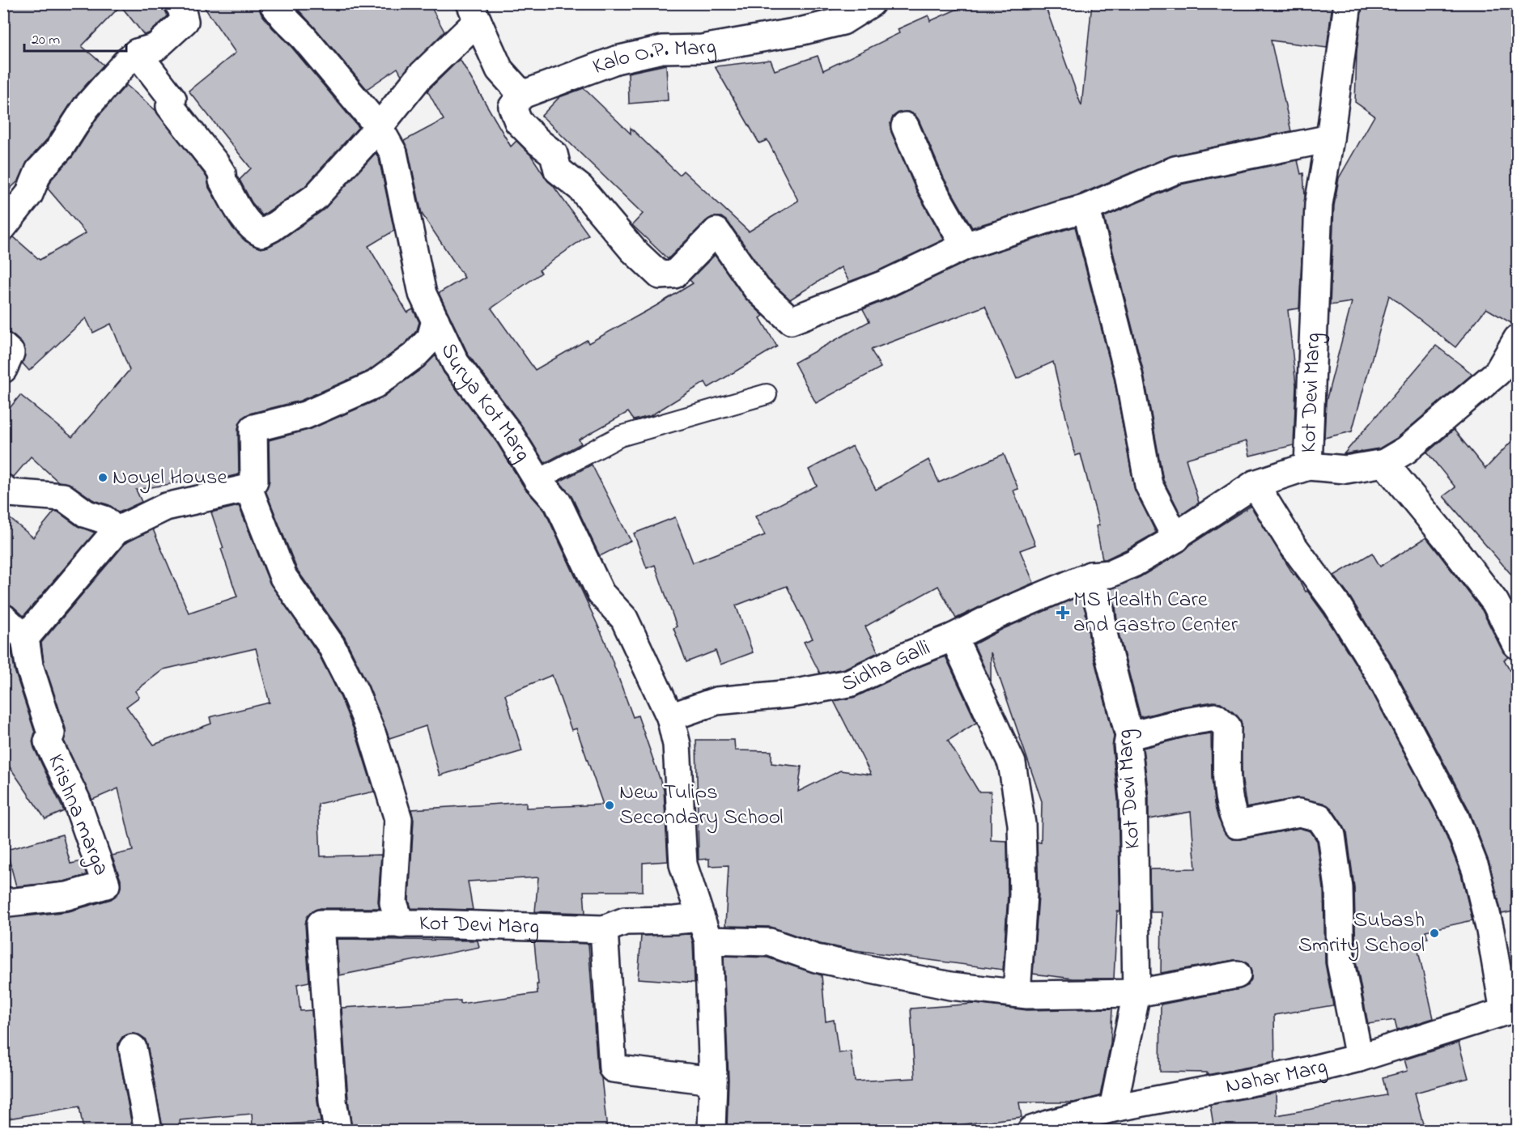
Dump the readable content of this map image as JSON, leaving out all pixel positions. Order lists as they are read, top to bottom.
{
  "streets": {
    "street": [
      "Kalo O.P. Marg",
      "Kot Devi Marg",
      "Surya Kot Marg",
      "Sidha Galli",
      "Krishna marga",
      "Nahar Marg"
    ]
  },
  "crossings": [
    ["Kot Devi Marg", "Sidha Galli"],
    ["Kot Devi Marg", "Nahar Marg"],
    ["Surya Kot Marg", "Sidha Galli"]
  ],
  "places": {
    "other": ["Noyel House", "New Tulips Secondary School", "Subash Smrity School"],
    "health": ["MS Health Care and Gastro Center"]
  },
  "scale_bar": "20 m"
}
